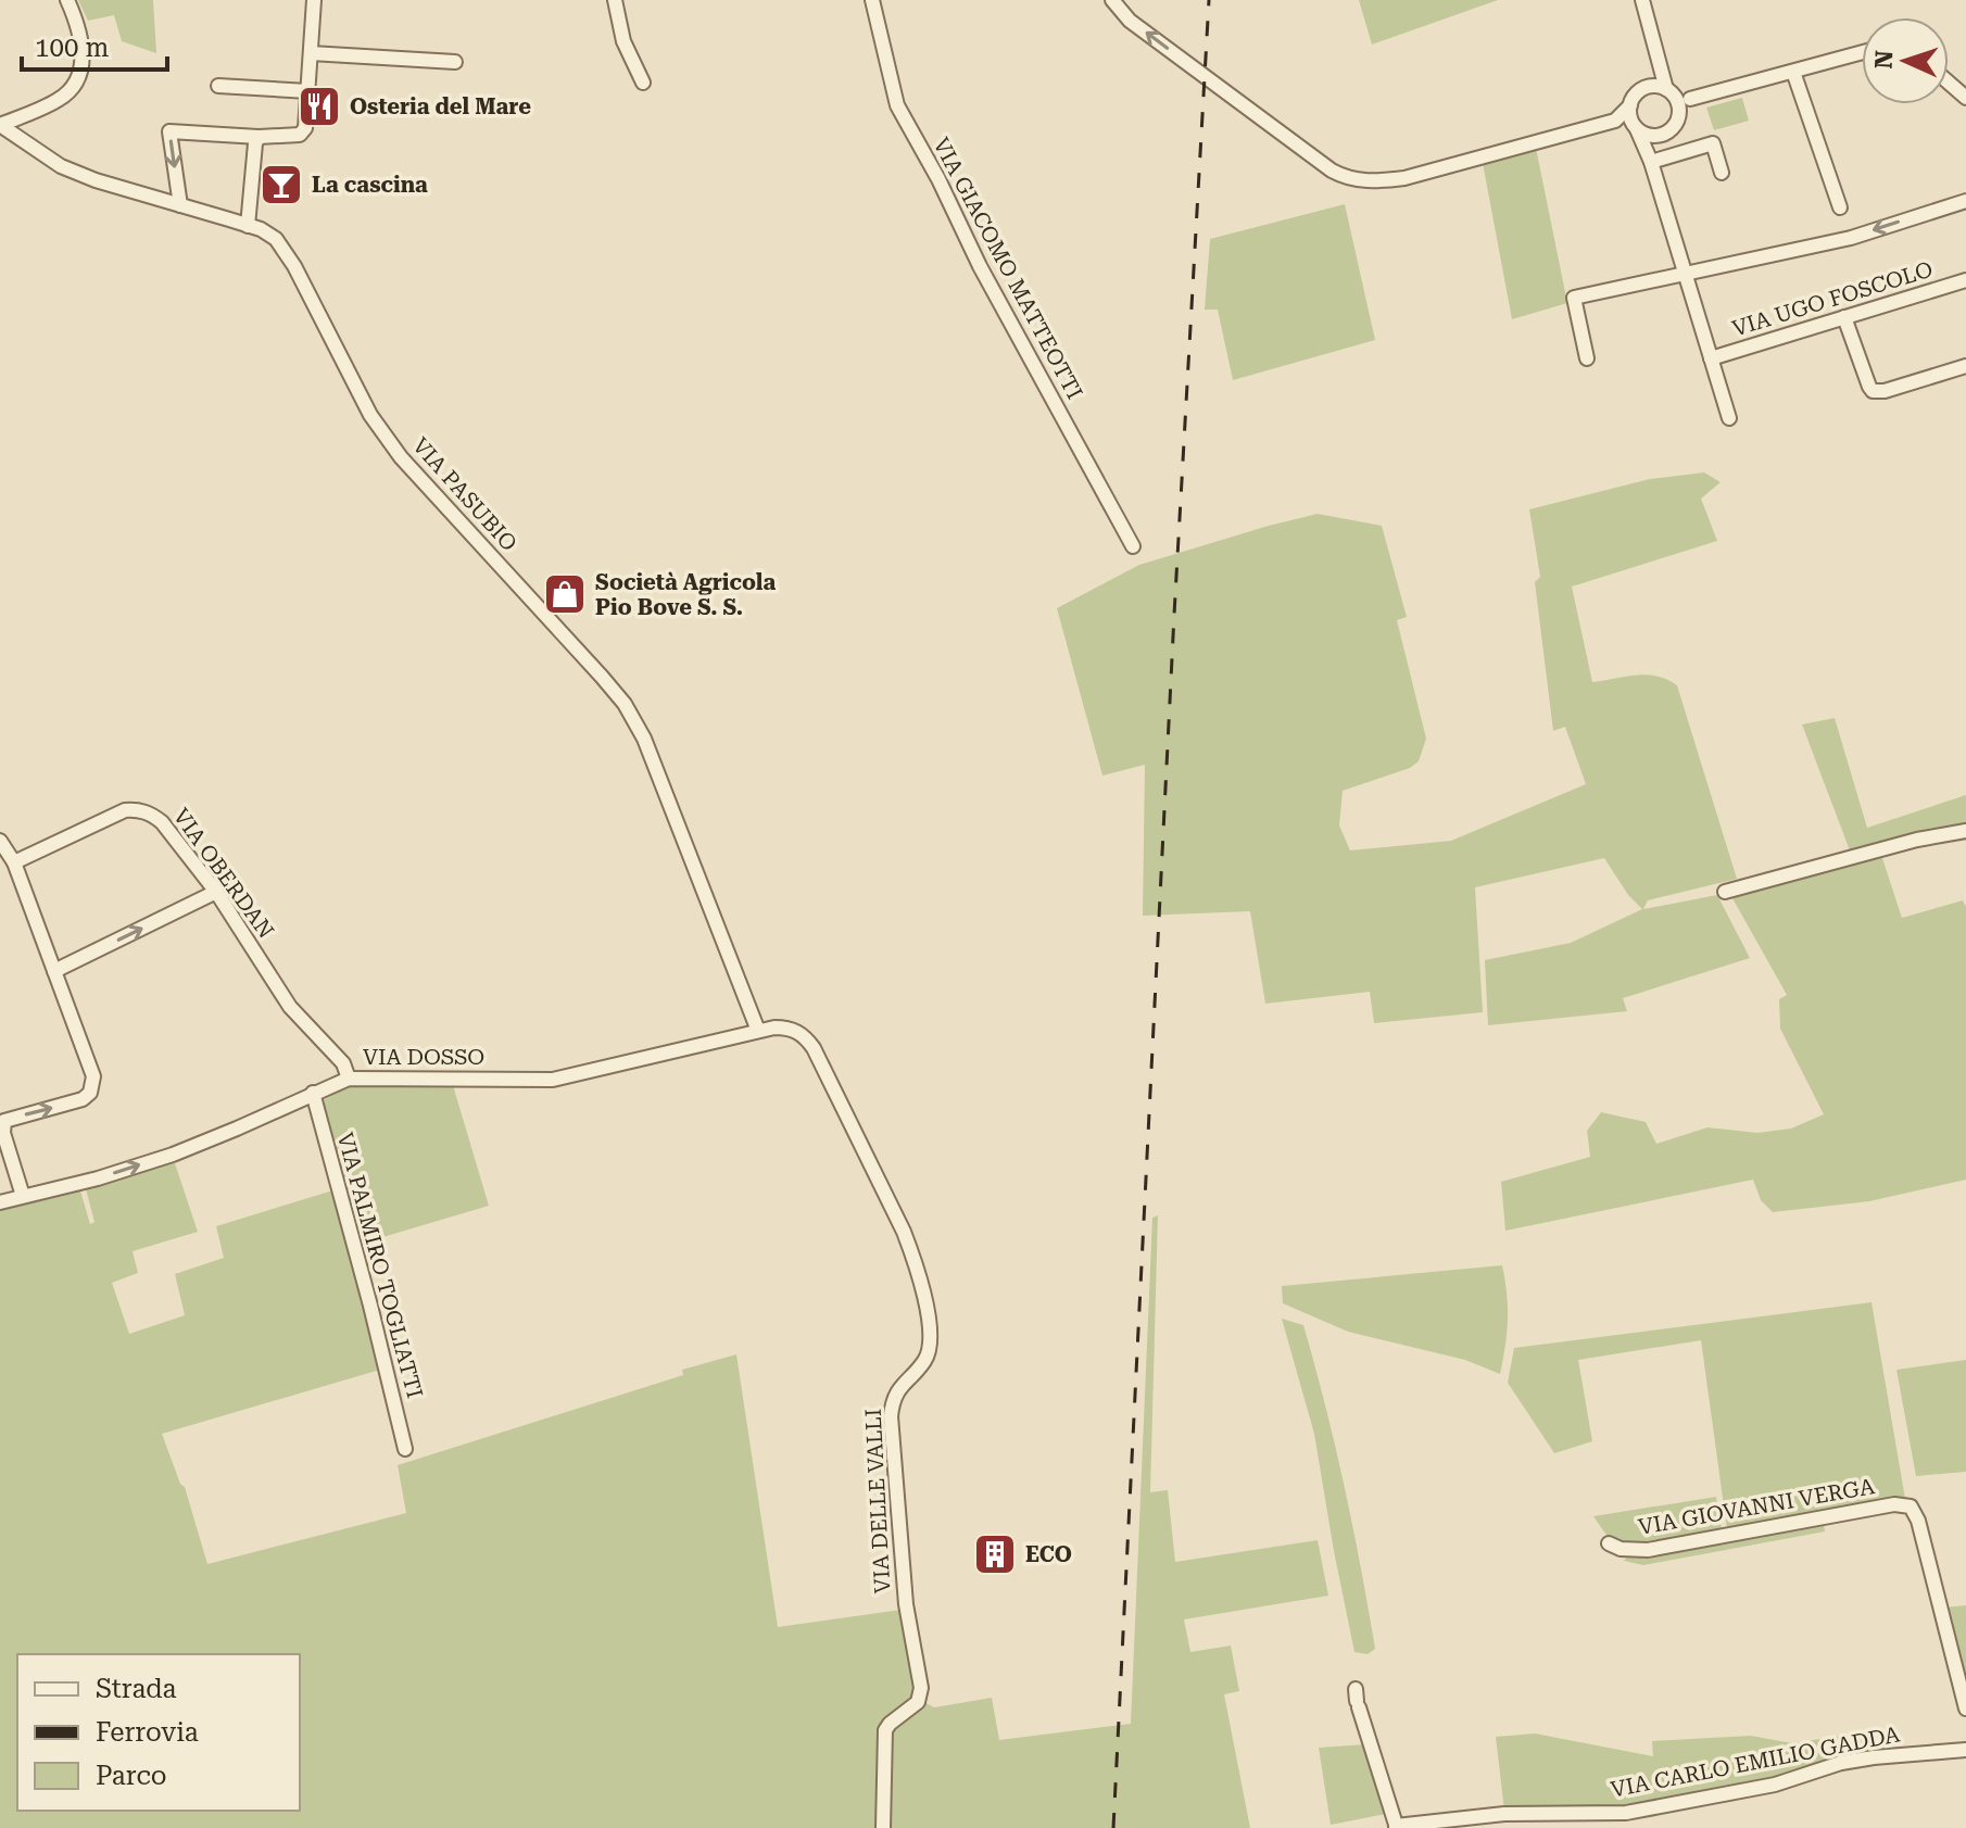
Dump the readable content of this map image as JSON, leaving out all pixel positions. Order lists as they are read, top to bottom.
{
  "streets": {
    "street": [
      "VIA GIACOMO MATTEOTTI",
      "VIA UGO FOSCOLO",
      "VIA PASUBIO",
      "VIA OBERDAN",
      "VIA DOSSO",
      "VIA PALMIRO TOGLIATTI",
      "VIA DELLE VALLI",
      "VIA GIOVANNI VERGA",
      "VIA CARLO EMILIO GADDA"
    ]
  },
  "crossings": [
    ["VIA PASUBIO", "VIA DOSSO"],
    ["VIA PASUBIO", "VIA DELLE VALLI"],
    ["VIA OBERDAN", "VIA DOSSO"],
    ["VIA DOSSO", "VIA PALMIRO TOGLIATTI"],
    ["VIA DOSSO", "VIA DELLE VALLI"]
  ],
  "one_way": ["VIA DOSSO"],
  "places": {
    "restaurant": ["Osteria del Mare"],
    "bar": ["La cascina"],
    "shop": ["Società Agricola Pio Bove S. S."],
    "building": ["ECO"]
  },
  "legend": ["Strada", "Ferrovia", "Parco"],
  "scale_bar": "100 m",
  "north": "left"
}
